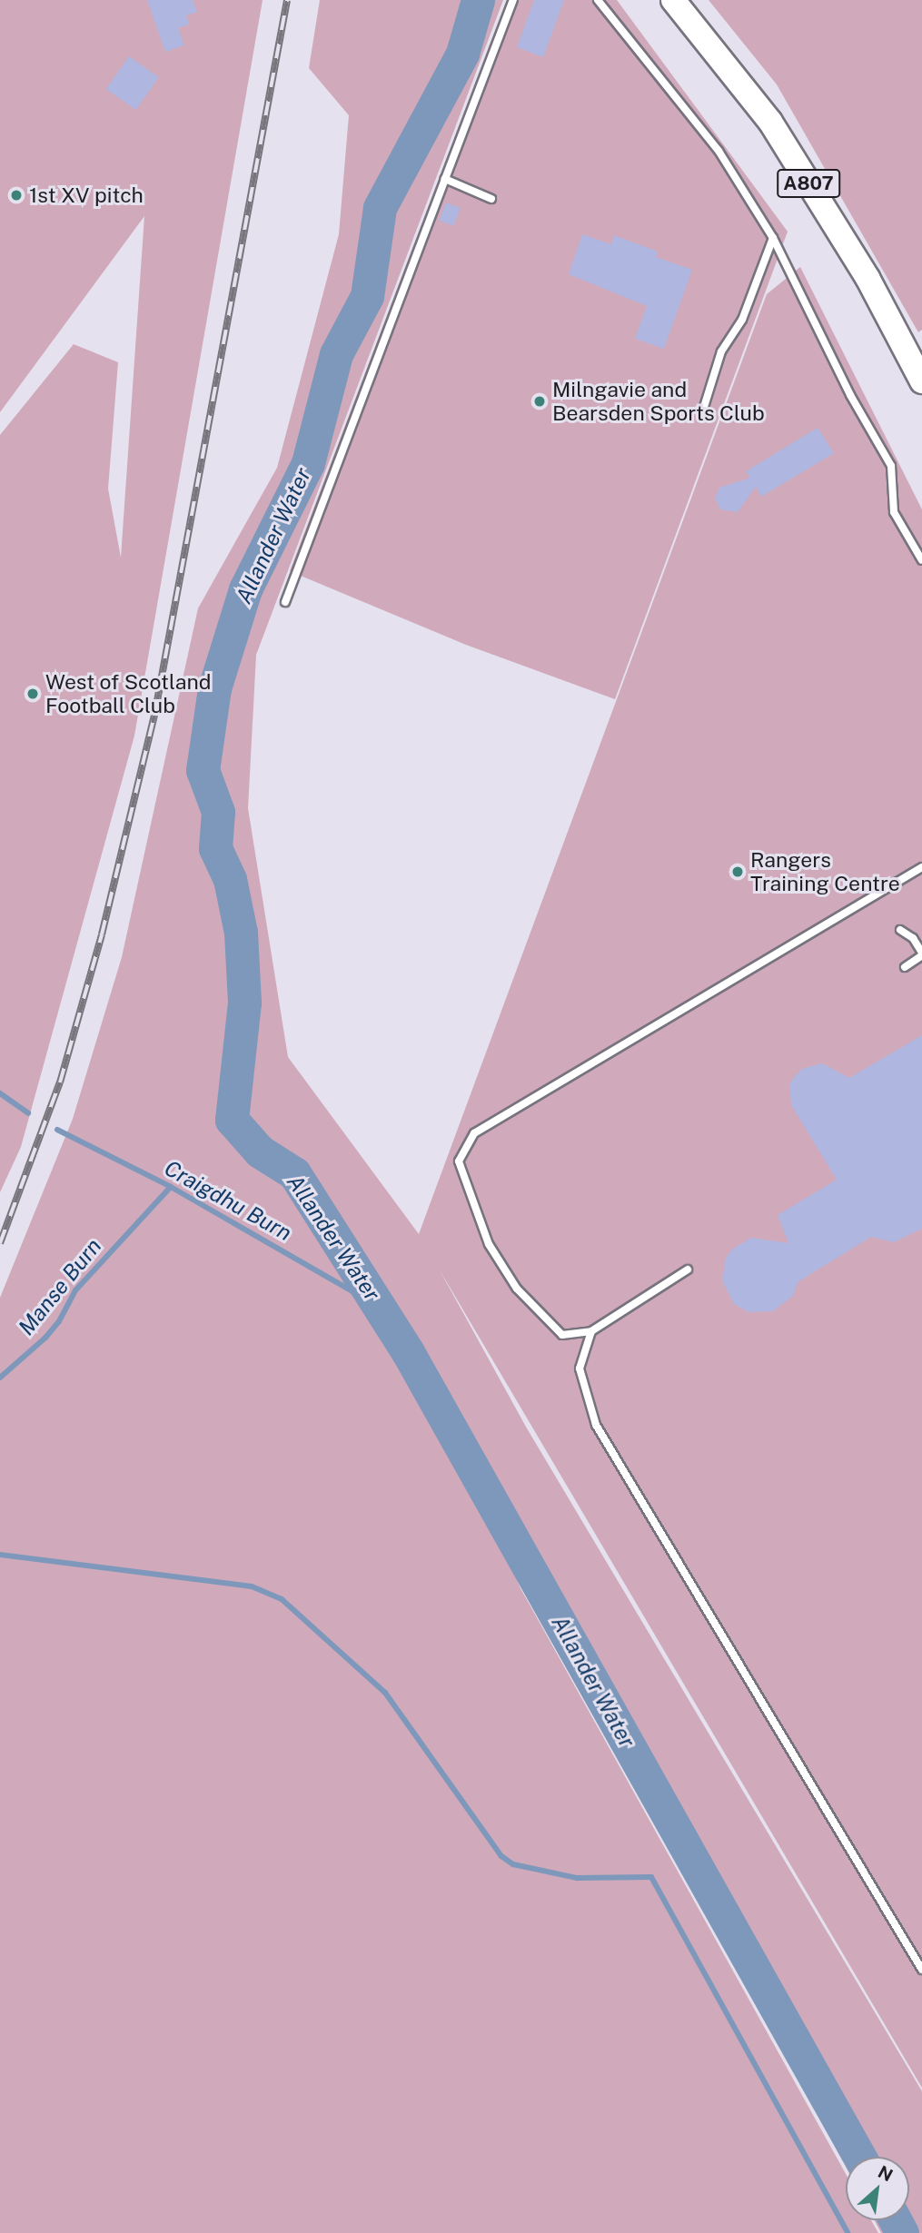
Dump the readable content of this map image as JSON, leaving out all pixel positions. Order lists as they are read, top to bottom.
{
  "streets": {
    "main road": ["A807"]
  },
  "water": ["Allander Water", "Craigdhu Burn", "Manse Burn"],
  "places": [
    "1st XV pitch",
    "Milngavie and Bearsden Sports Club",
    "West of Scotland Football Club",
    "Rangers Training Centre"
  ],
  "north": "top right"
}
